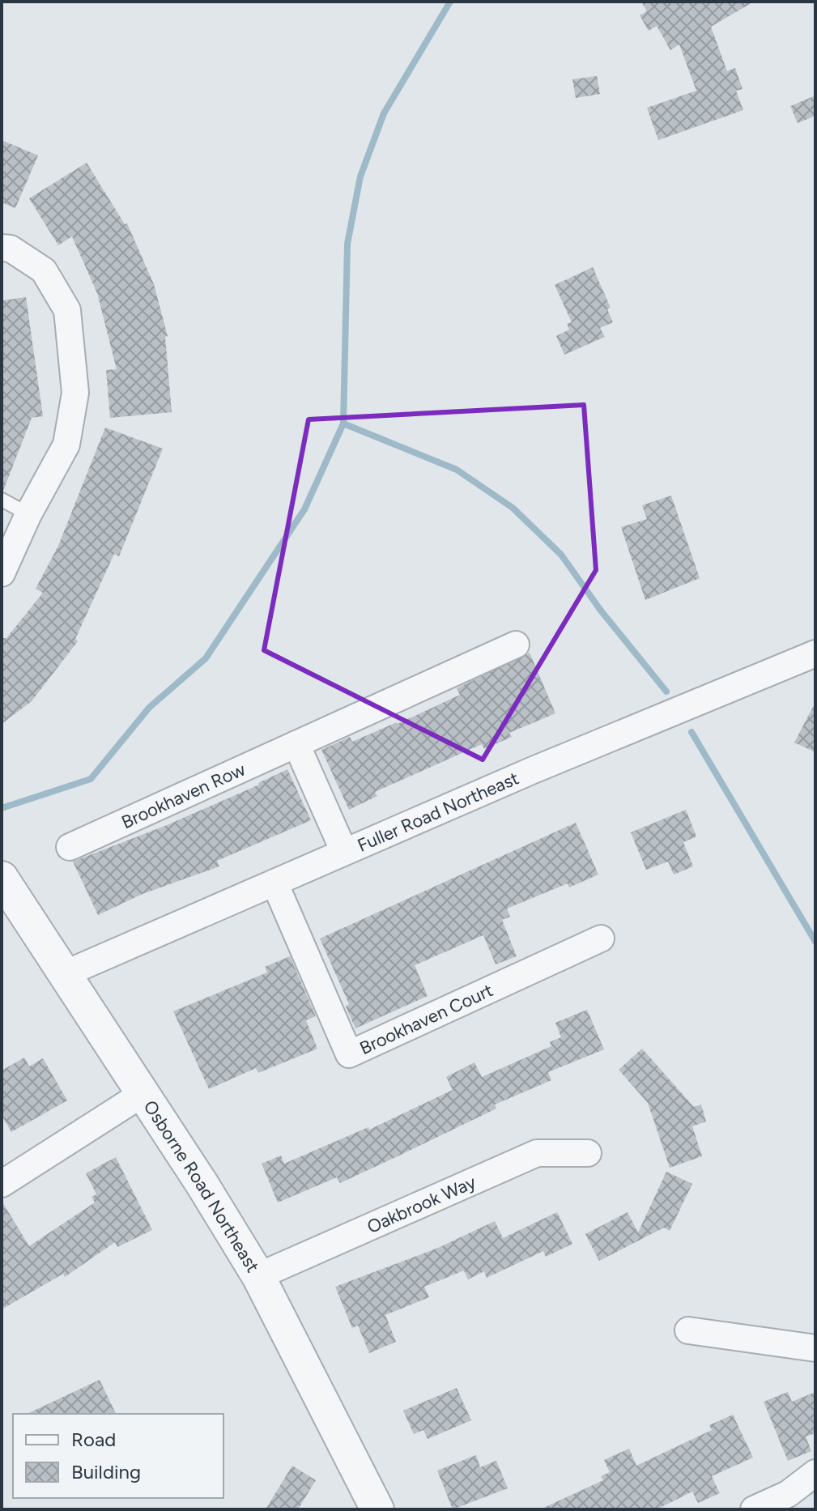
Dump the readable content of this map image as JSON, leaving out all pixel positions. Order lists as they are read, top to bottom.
{
  "streets": {
    "street": [
      "Brookhaven Row",
      "Fuller Road Northeast",
      "Brookhaven Court",
      "Osborne Road Northeast",
      "Oakbrook Way"
    ]
  },
  "crossings": [
    ["Fuller Road Northeast", "Brookhaven Court"],
    ["Fuller Road Northeast", "Osborne Road Northeast"],
    ["Osborne Road Northeast", "Oakbrook Way"]
  ],
  "legend": ["Road", "Building"]
}
